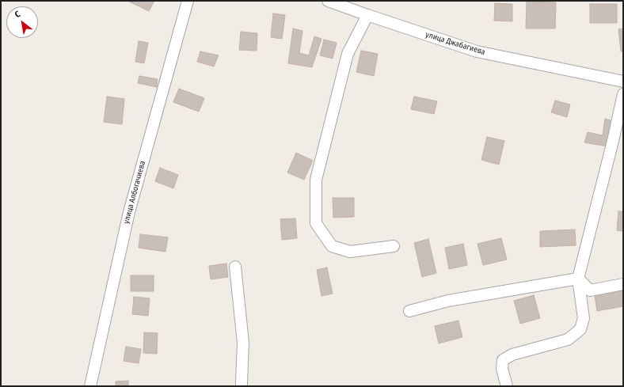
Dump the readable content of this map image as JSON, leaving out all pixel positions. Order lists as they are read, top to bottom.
{
  "streets": {
    "street": ["улица Джабагиева", "улица Албогачиева"]
  },
  "north": "top left"
}
